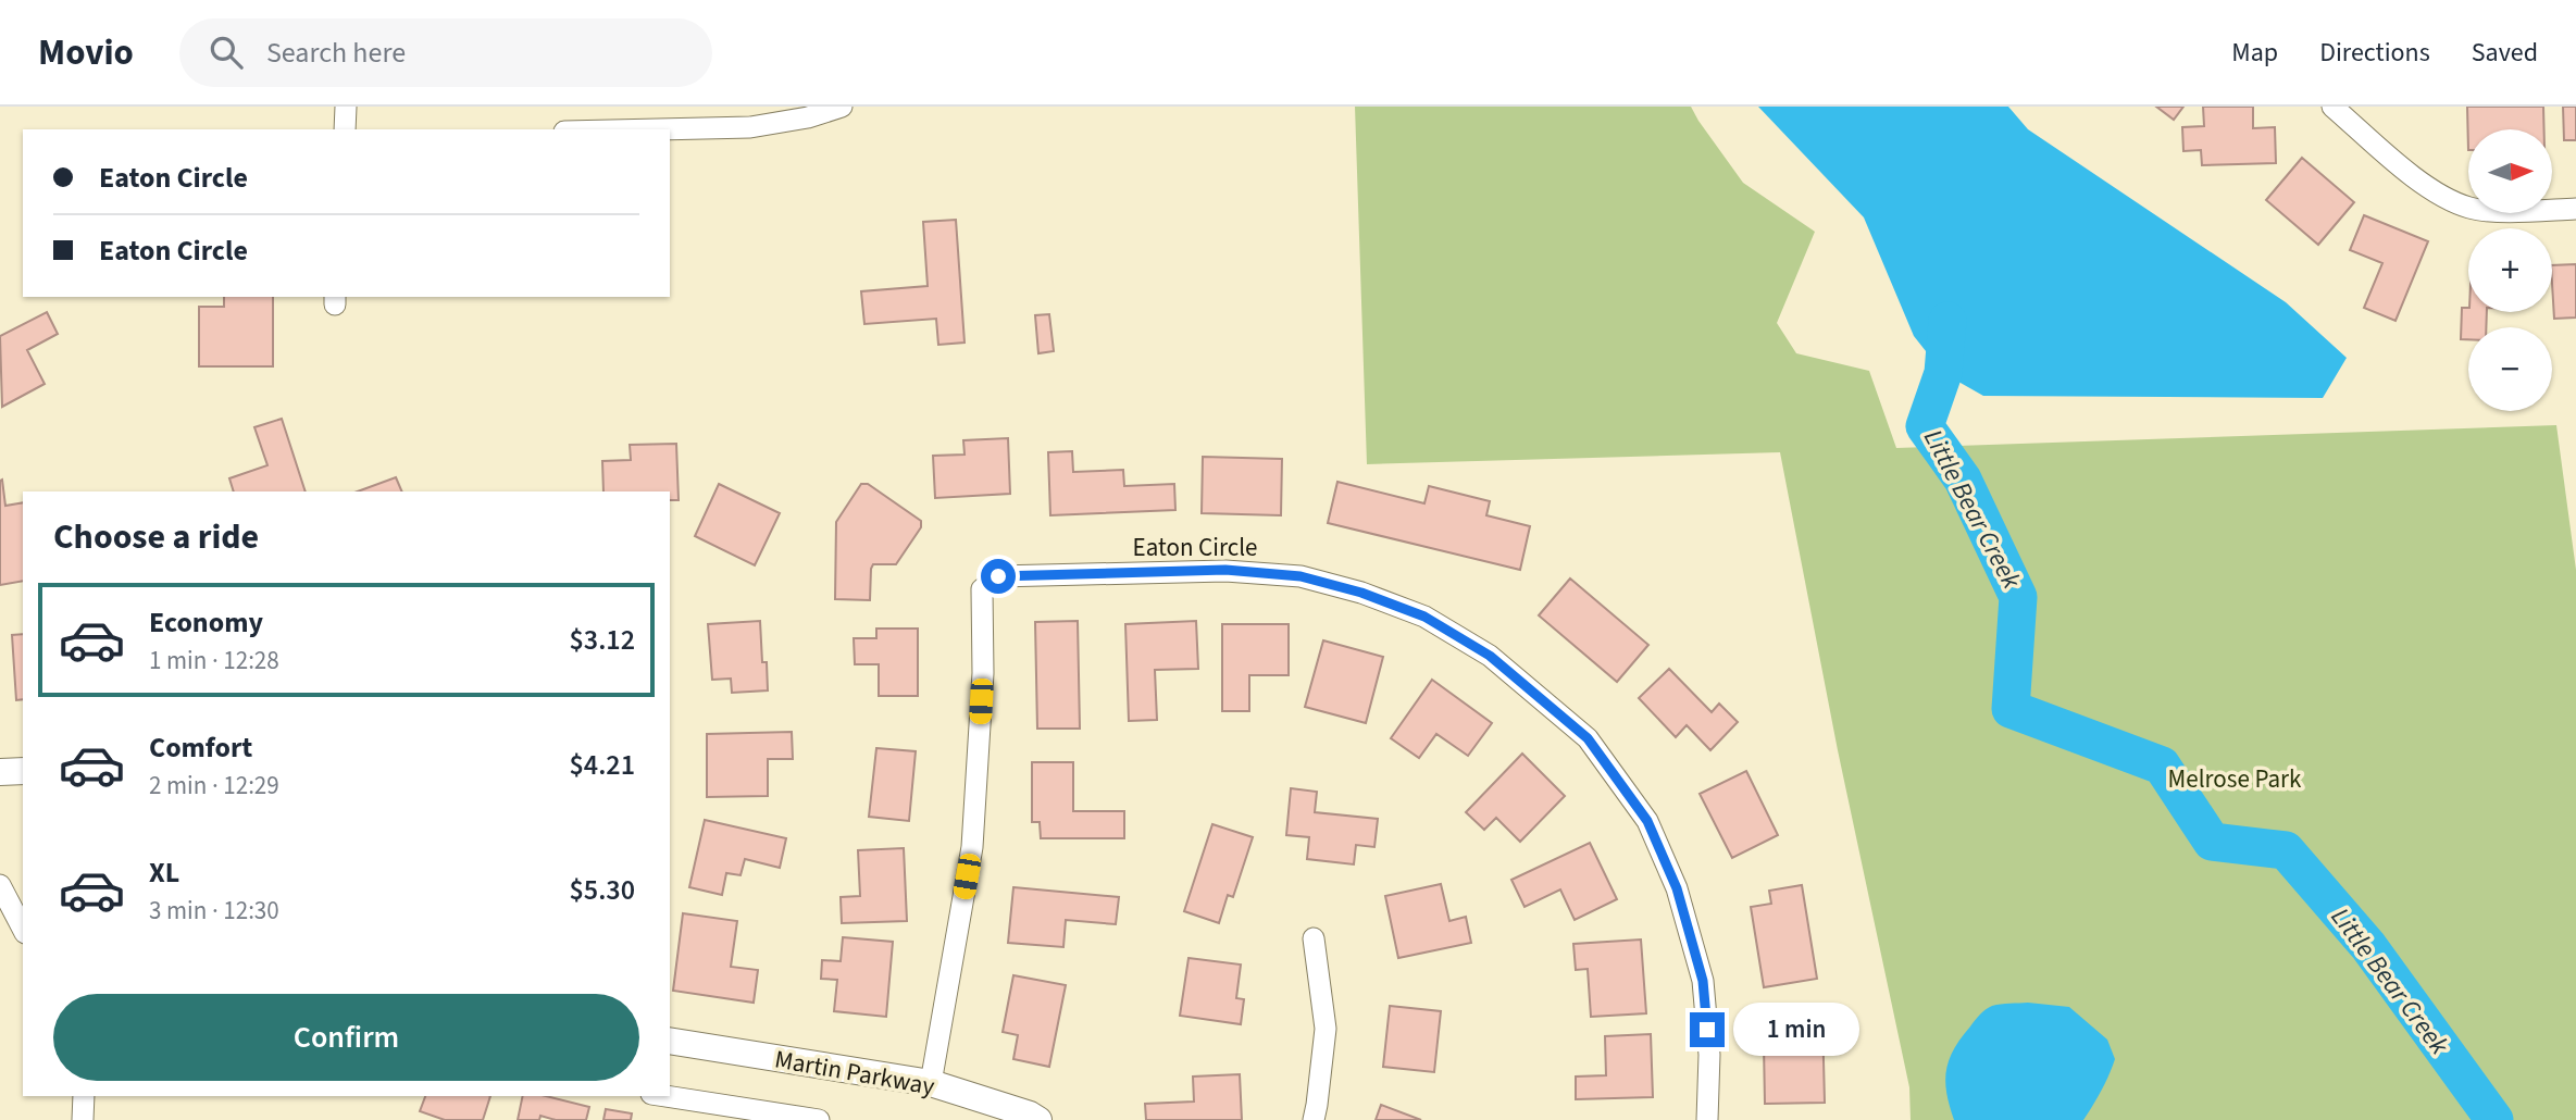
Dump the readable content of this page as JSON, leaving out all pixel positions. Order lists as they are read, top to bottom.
{
  "streets": {
    "street": ["Eaton Circle", "Martin Parkway"]
  },
  "crossings": [
    ["Eaton Circle", "Martin Parkway"]
  ],
  "water": ["Little Bear Creek"],
  "parks": ["Melrose Park"],
  "north": "right",
  "page": {
    "header": "Movio",
    "search": "Search here",
    "nav": ["Map", "Directions", "Saved"],
    "map_buttons": ["+", "−"],
    "banner": ["Eaton Circle", "Eaton Circle"],
    "heading": "Choose a ride",
    "list": [
      {
        "name": "Economy",
        "note": "1 min · 12:28",
        "value": "$3.12"
      },
      {
        "name": "Comfort",
        "note": "2 min · 12:29",
        "value": "$4.21"
      },
      {
        "name": "XL",
        "note": "3 min · 12:30",
        "value": "$5.30"
      }
    ],
    "buttons": "Confirm",
    "bubble": "1 min"
  }
}
